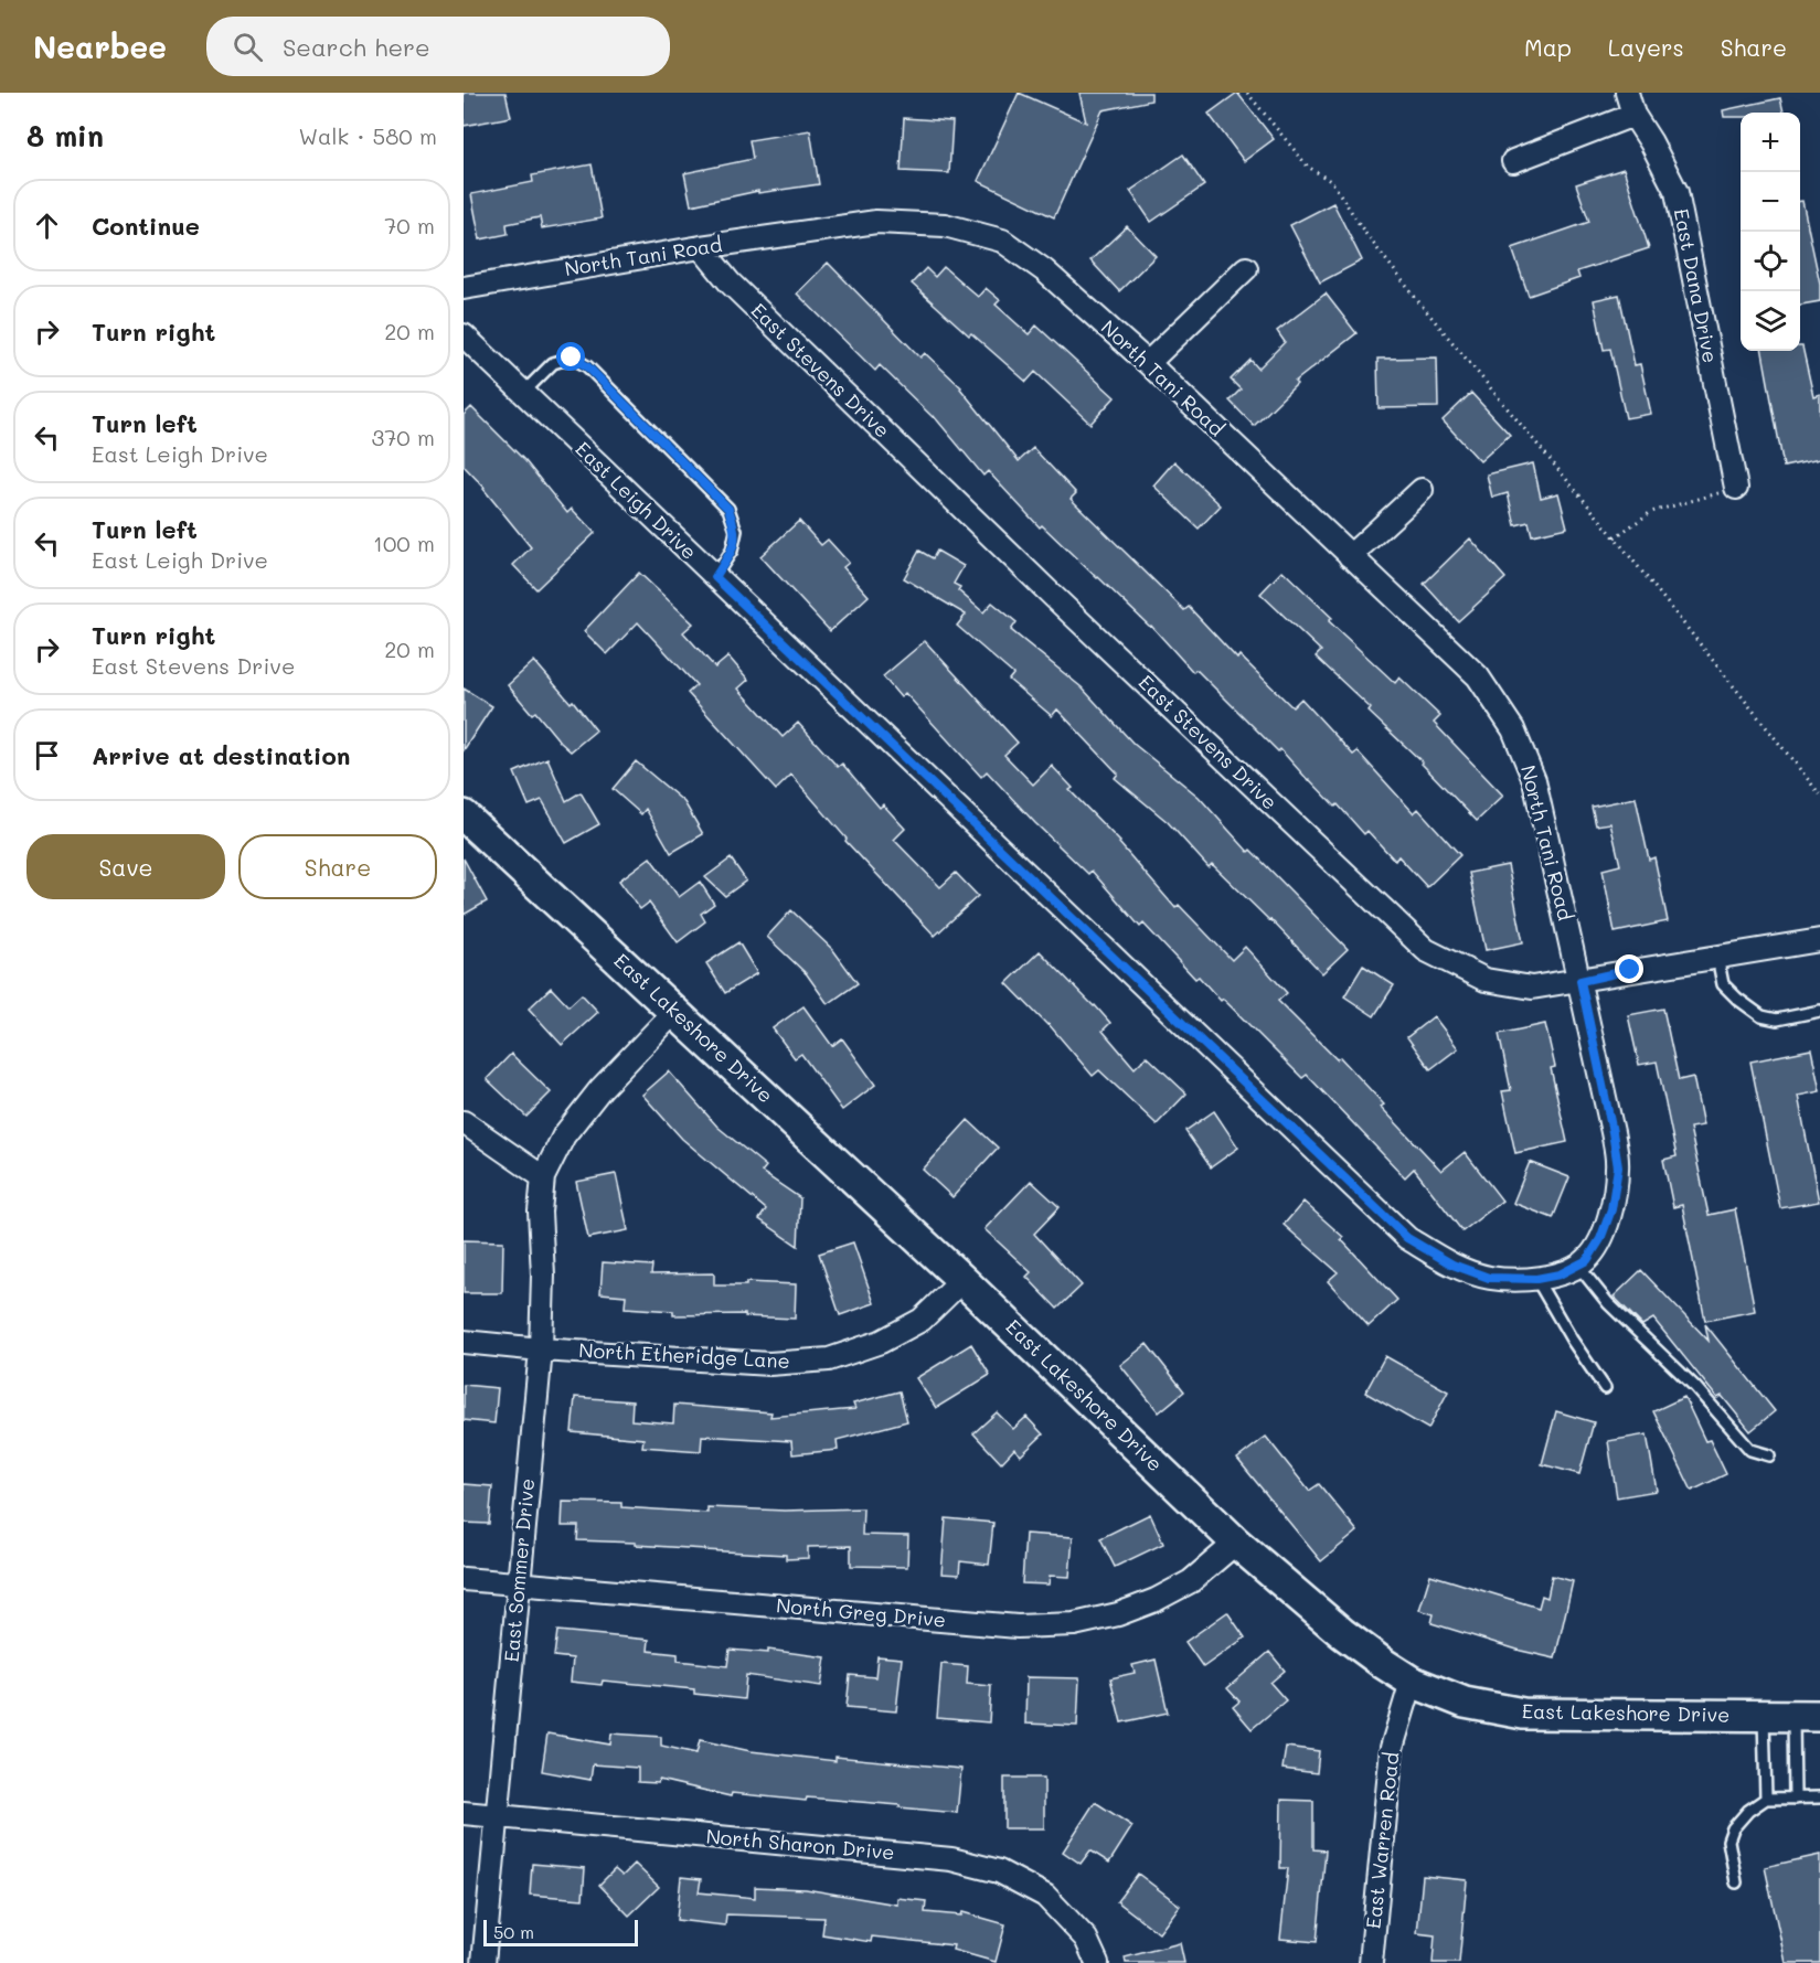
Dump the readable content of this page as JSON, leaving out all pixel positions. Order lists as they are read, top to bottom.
{
  "streets": {
    "main road": ["East Lakeshore Drive"],
    "street": [
      "North Tani Road",
      "East Dana Drive",
      "East Stevens Drive",
      "East Leigh Drive",
      "North Etheridge Lane",
      "East Sommer Drive",
      "North Greg Drive",
      "East Warren Road",
      "North Sharon Drive"
    ]
  },
  "crossings": [
    ["North Tani Road", "East Stevens Drive"],
    ["North Tani Road", "East Leigh Drive"],
    ["East Stevens Drive", "East Leigh Drive"],
    ["East Lakeshore Drive", "North Etheridge Lane"],
    ["East Lakeshore Drive", "East Sommer Drive"],
    ["East Lakeshore Drive", "North Greg Drive"],
    ["East Lakeshore Drive", "East Warren Road"],
    ["North Etheridge Lane", "East Sommer Drive"],
    ["East Sommer Drive", "North Greg Drive"],
    ["East Sommer Drive", "North Sharon Drive"]
  ],
  "scale_bar": "50 m",
  "page": {
    "header": "Nearbee",
    "search": "Search here",
    "nav": ["Map", "Layers", "Share"],
    "heading": ["8 min", "Walk · 580 m"],
    "map_buttons": ["+", "−"],
    "list": [
      ["Continue", "70 m"],
      ["Turn right", "20 m"],
      ["Turn left", "East Leigh Drive", "370 m"],
      ["Turn left", "East Leigh Drive", "100 m"],
      ["Turn right", "East Stevens Drive", "20 m"],
      "Arrive at destination"
    ],
    "buttons": ["Save", "Share"],
    "scale": "50 m"
  }
}
